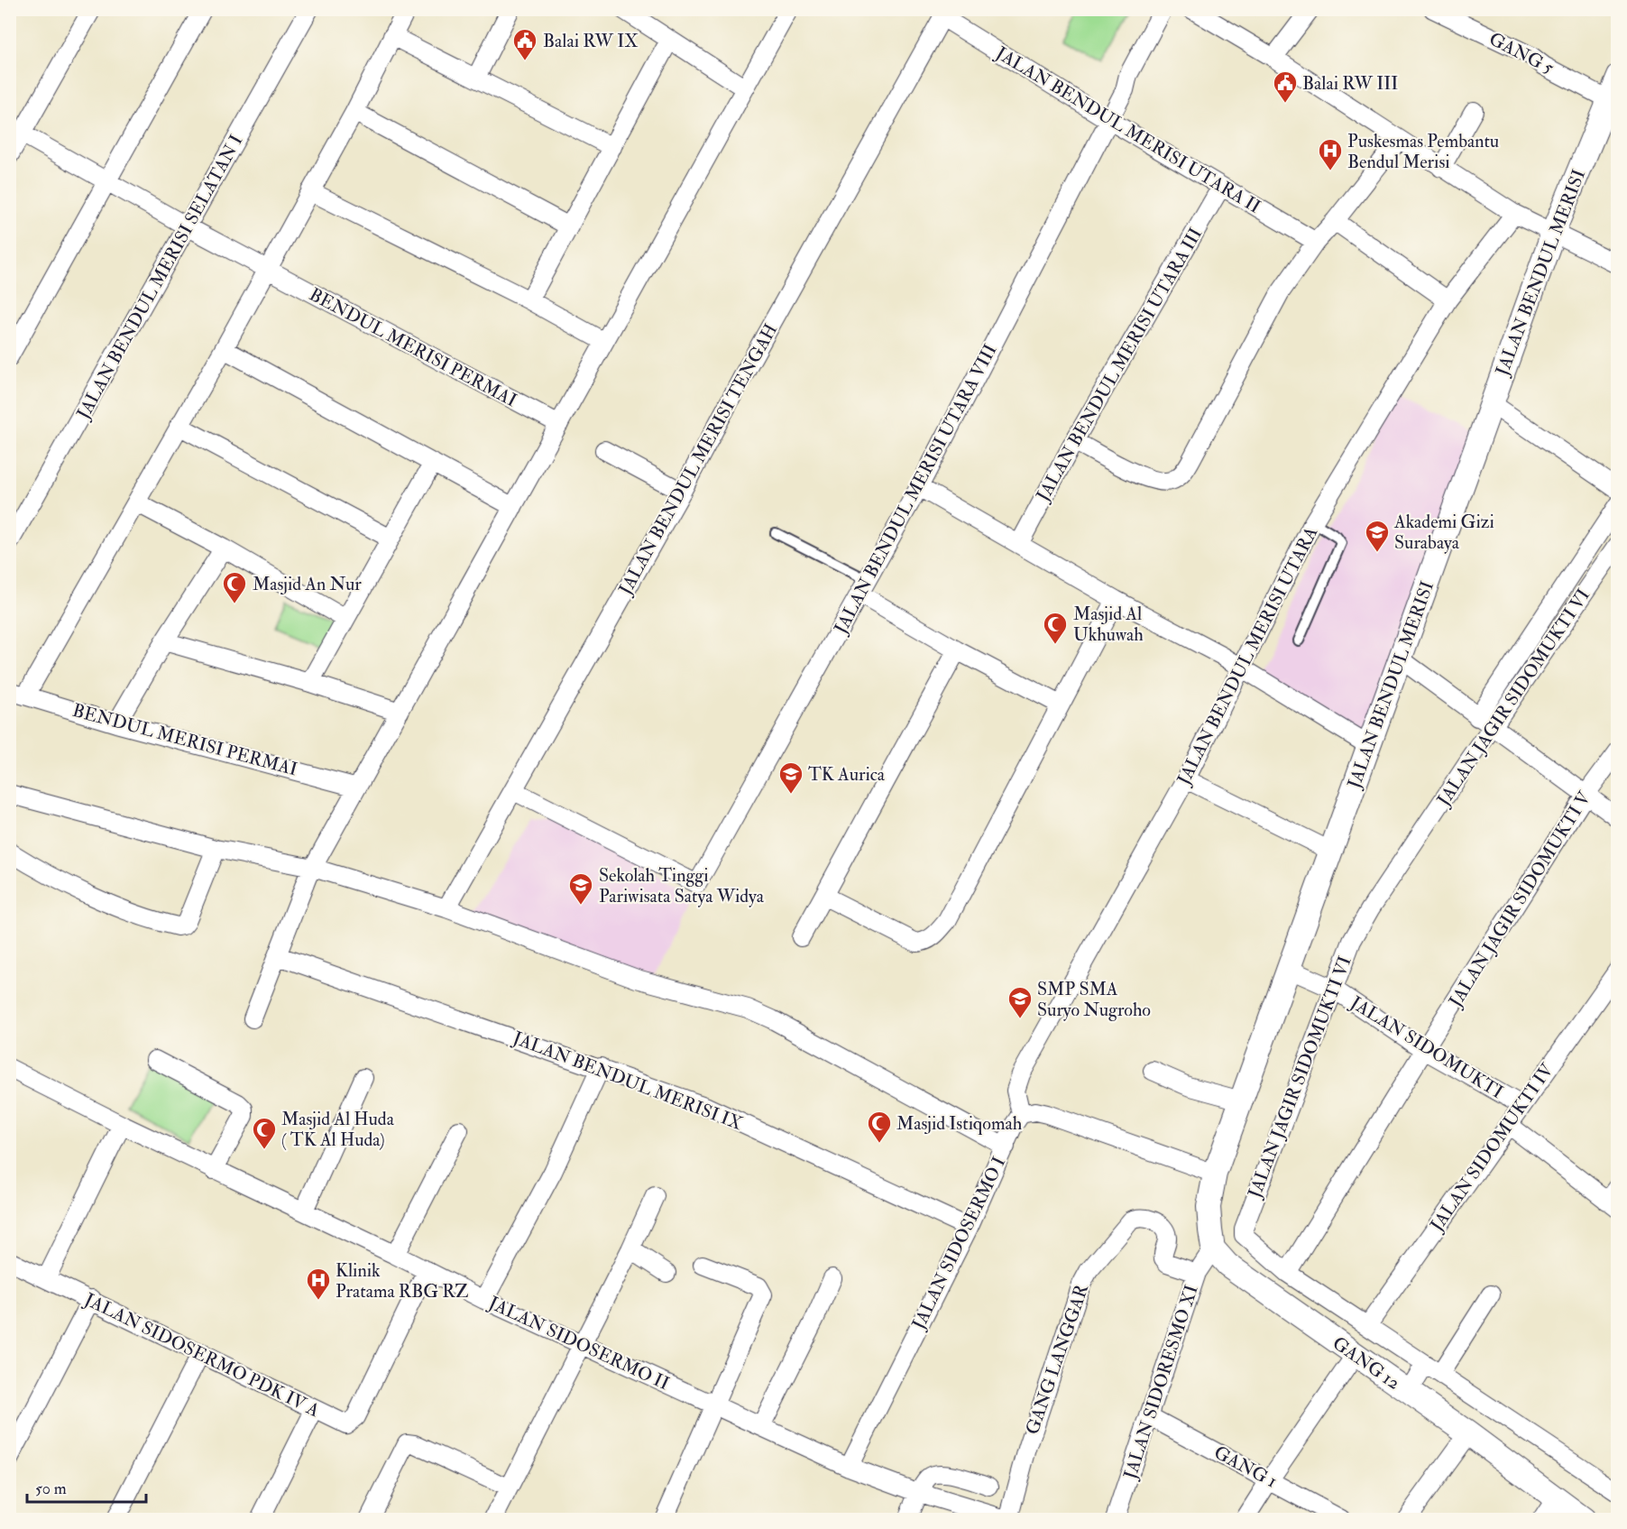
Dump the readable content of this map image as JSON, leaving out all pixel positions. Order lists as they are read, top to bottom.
{
  "streets": {
    "street": [
      "GANG 5",
      "JALAN BENDUL MERISI UTARA II",
      "JALAN BENDUL MERISI",
      "JALAN BENDUL MERISI SELATAN I",
      "BENDUL MERISI PERMAI",
      "JALAN BENDUL MERISI UTARA III",
      "JALAN BENDUL MERISI TENGAH",
      "JALAN BENDUL MERISI UTARA VIII",
      "JALAN BENDUL MERISI UTARA",
      "JALAN JAGIR SIDOMUKTI VI",
      "JALAN JAGIR SIDOMUKTI V",
      "JALAN SIDOMUKTI",
      "JALAN BENDUL MERISI IX",
      "JALAN SIDOMUKTI IV",
      "JALAN SIDOSERMO I",
      "JALAN SIDOSERMO II",
      "JALAN SIDOSERMO PDK IV A",
      "GANG LANGGAR",
      "GANG 12",
      "JALAN SIDORESMO XI",
      "GANG 1"
    ]
  },
  "crossings": [
    ["GANG 5", "JALAN BENDUL MERISI"],
    ["JALAN BENDUL MERISI UTARA II", "JALAN BENDUL MERISI UTARA III"],
    ["JALAN BENDUL MERISI UTARA II", "JALAN BENDUL MERISI TENGAH"],
    ["JALAN BENDUL MERISI UTARA II", "JALAN BENDUL MERISI UTARA VIII"],
    ["JALAN BENDUL MERISI", "JALAN SIDOMUKTI"],
    ["JALAN BENDUL MERISI SELATAN I", "BENDUL MERISI PERMAI"],
    ["JALAN BENDUL MERISI TENGAH", "JALAN BENDUL MERISI UTARA VIII"],
    ["JALAN BENDUL MERISI UTARA", "JALAN SIDOSERMO I"],
    ["JALAN JAGIR SIDOMUKTI VI", "JALAN JAGIR SIDOMUKTI V"],
    ["JALAN JAGIR SIDOMUKTI VI", "JALAN SIDOMUKTI"],
    ["JALAN JAGIR SIDOMUKTI VI", "JALAN SIDOMUKTI IV"],
    ["JALAN JAGIR SIDOMUKTI V", "JALAN SIDOMUKTI"],
    ["JALAN SIDOMUKTI", "JALAN SIDOMUKTI IV"],
    ["JALAN BENDUL MERISI IX", "JALAN SIDOSERMO I"],
    ["JALAN SIDOSERMO I", "JALAN SIDOSERMO II"],
    ["JALAN SIDOSERMO II", "JALAN SIDOSERMO PDK IV A"],
    ["JALAN SIDOSERMO II", "GANG LANGGAR"],
    ["GANG LANGGAR", "JALAN SIDORESMO XI"],
    ["GANG 12", "JALAN SIDORESMO XI"],
    ["JALAN SIDORESMO XI", "GANG 1"]
  ],
  "places": {
    "public building": ["Balai RW IX", "Balai RW III"],
    "hospital": ["Puskesmas Pembantu Bendul Merisi", "Klinik Pratama RBG RZ"],
    "school or university": [
      "Akademi Gizi Surabaya",
      "TK Aurica",
      "Sekolah Tinggi Pariwisata Satya Widya",
      "SMP SMA Suryo Nugroho"
    ],
    "mosque": [
      "Masjid An Nur",
      "Masjid Al Ukhuwah",
      "Masjid Istiqomah",
      "Masjid Al Huda ( TK Al Huda)"
    ]
  },
  "scale_bar": "50 m"
}
